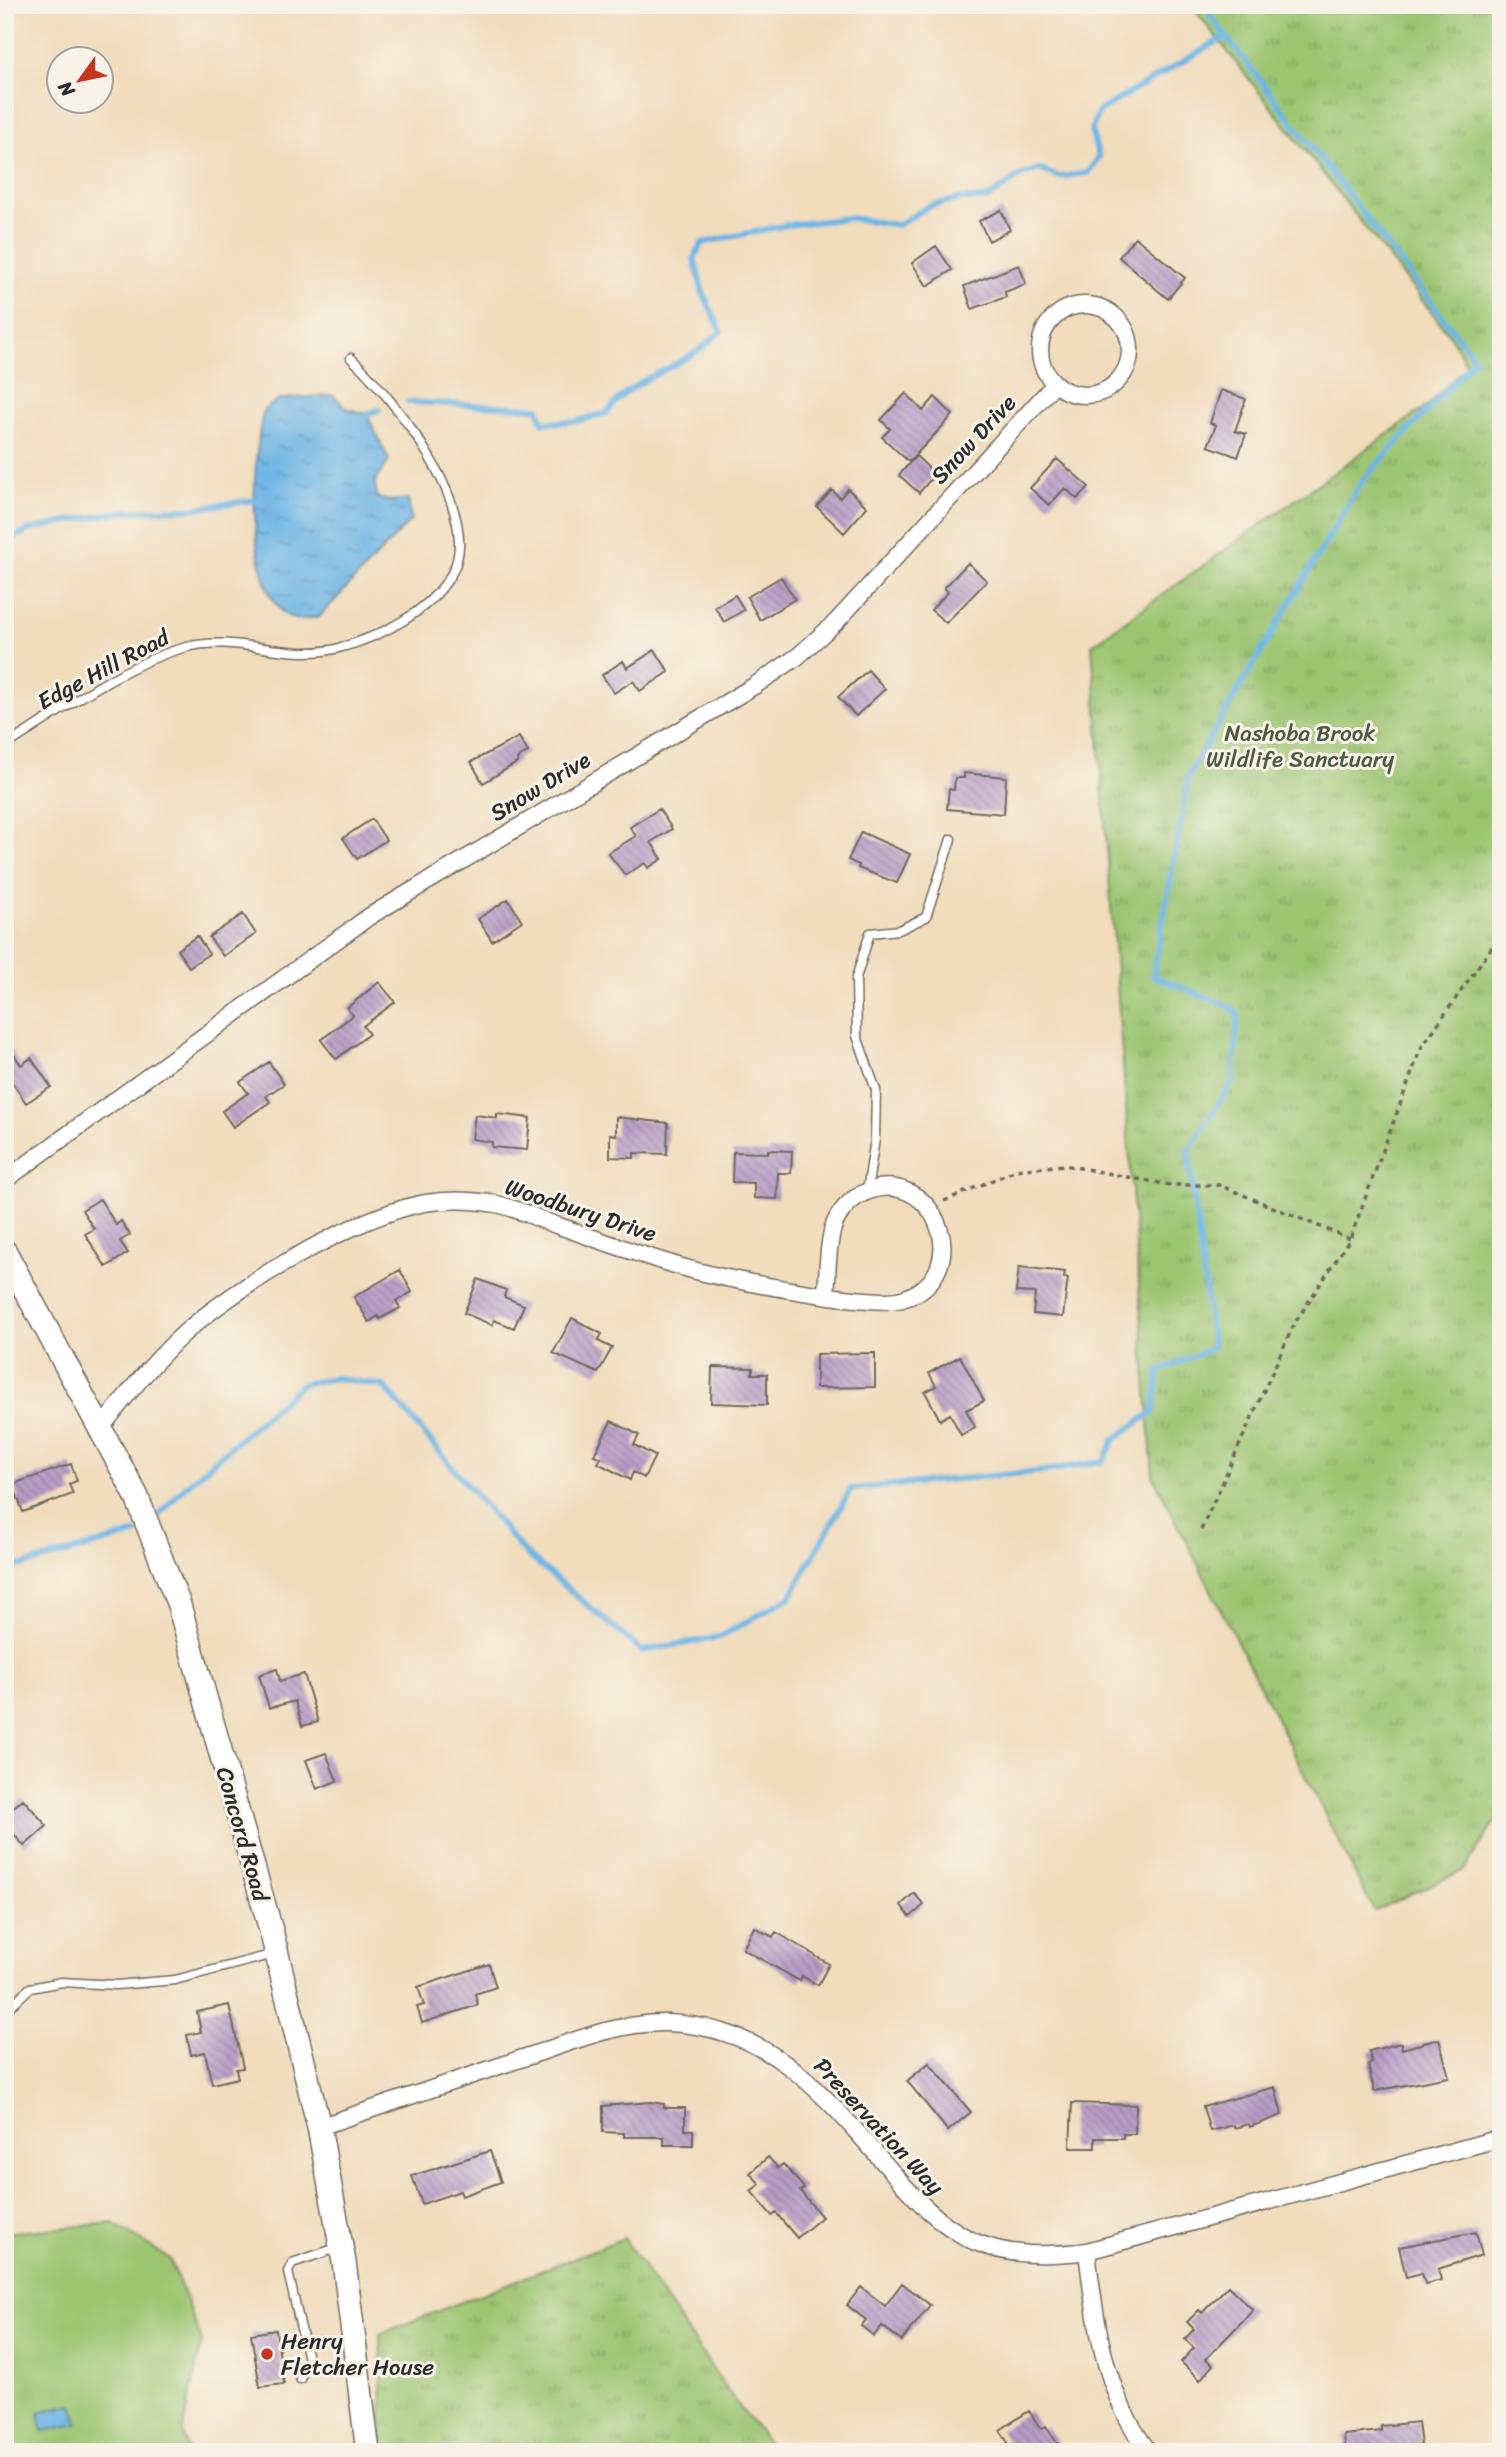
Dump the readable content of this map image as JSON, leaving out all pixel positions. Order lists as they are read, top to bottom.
{
  "streets": {
    "main road": ["Concord Road"],
    "street": ["Snow Drive", "Woodbury Drive", "Preservation Way"],
    "lane": ["Edge Hill Road"]
  },
  "crossings": [
    ["Woodbury Drive", "Concord Road"],
    ["Concord Road", "Preservation Way"]
  ],
  "parks": ["Nashoba Brook Wildlife Sanctuary"],
  "places": ["Henry Fletcher House"],
  "north": "bottom left"
}
